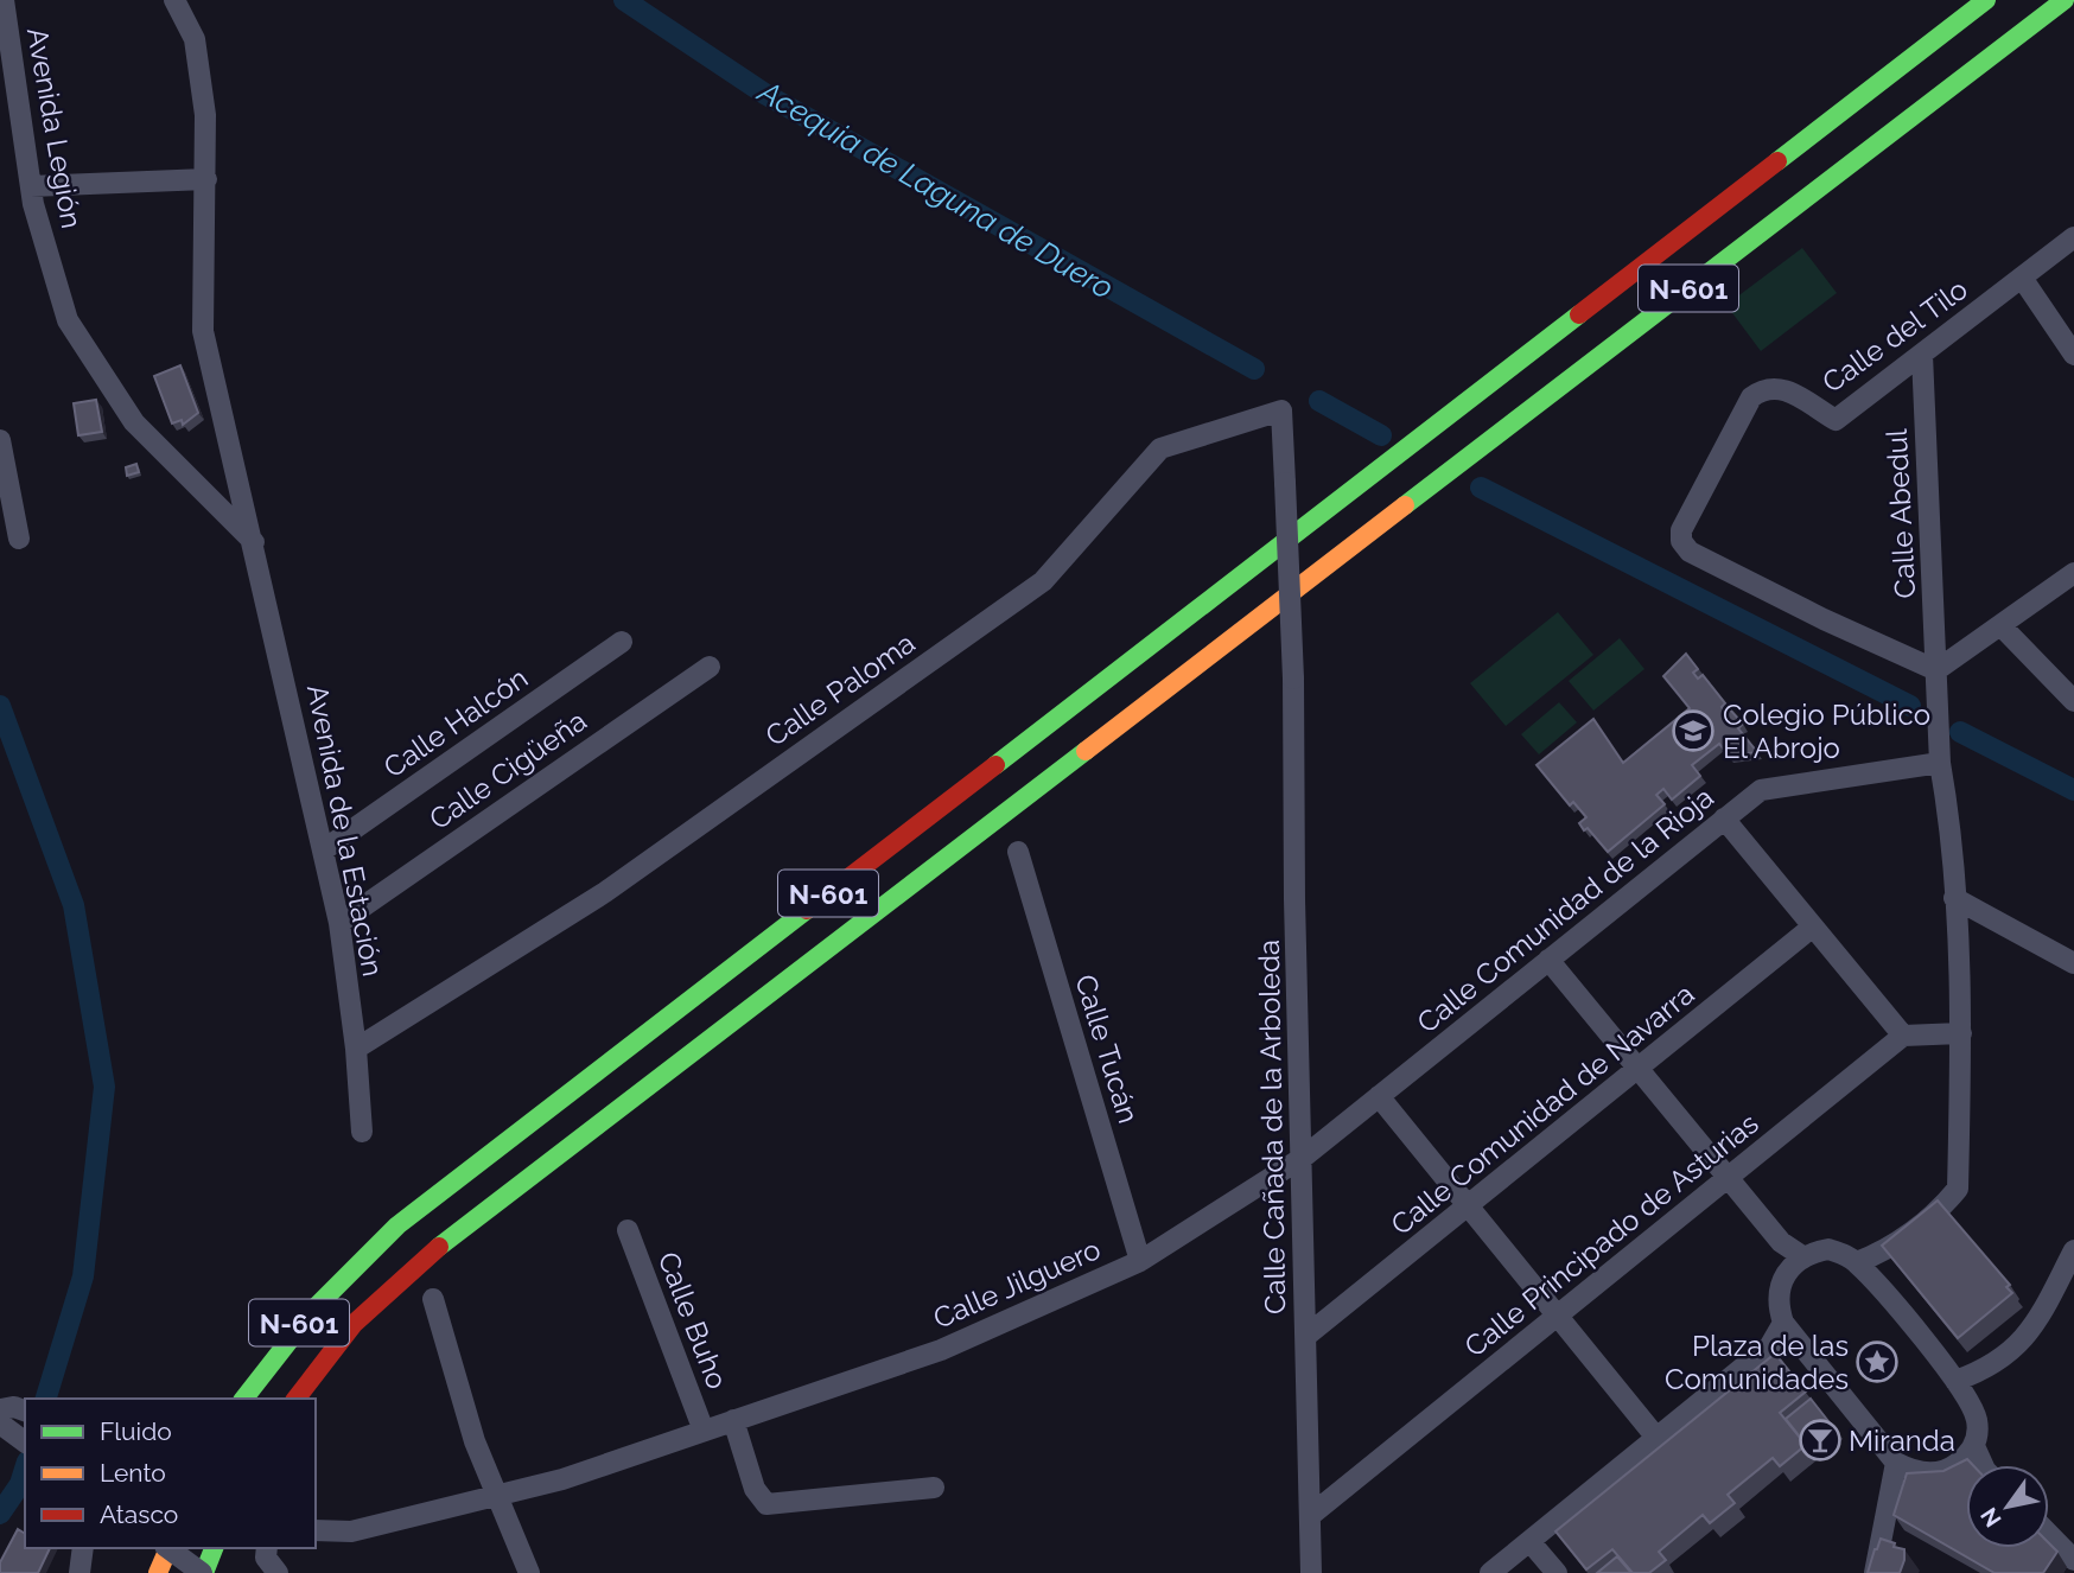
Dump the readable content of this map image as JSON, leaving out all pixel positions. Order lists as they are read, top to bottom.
{
  "streets": {
    "highway": ["N-601"],
    "street": [
      "Avenida Legión",
      "Calle del Tilo",
      "Calle Abedul",
      "Calle Paloma",
      "Calle Halcón",
      "Calle Cigüeña",
      "Avenida de la Estación",
      "Calle Comunidad de la Rioja",
      "Calle Tucán",
      "Calle Comunidad de Navarra",
      "Calle Cañada de la Arboleda",
      "Calle Principado de Asturias",
      "Calle Jilguero",
      "Calle Buho"
    ]
  },
  "crossings": [
    ["Avenida Legión", "Avenida de la Estación"],
    ["Calle del Tilo", "Calle Abedul"],
    ["Calle Abedul", "Calle Comunidad de la Rioja"],
    ["Calle Paloma", "Avenida de la Estación"],
    ["Calle Paloma", "Calle Cañada de la Arboleda"],
    ["Calle Halcón", "Avenida de la Estación"],
    ["Calle Cigüeña", "Avenida de la Estación"],
    ["Calle Comunidad de la Rioja", "Calle Cañada de la Arboleda"],
    ["Calle Comunidad de la Rioja", "Calle Jilguero"],
    ["Calle Tucán", "Calle Jilguero"],
    ["Calle Comunidad de Navarra", "Calle Cañada de la Arboleda"],
    ["Calle Cañada de la Arboleda", "Calle Principado de Asturias"],
    ["Calle Cañada de la Arboleda", "Calle Jilguero"],
    ["Calle Jilguero", "Calle Buho"]
  ],
  "water": ["Acequia de Laguna de Duero"],
  "places": {
    "school or university": ["Colegio Público El Abrojo"],
    "place": ["Plaza de las Comunidades"],
    "bar": ["Miranda"]
  },
  "legend": ["Fluido", "Lento", "Atasco"],
  "north": "bottom left"
}
